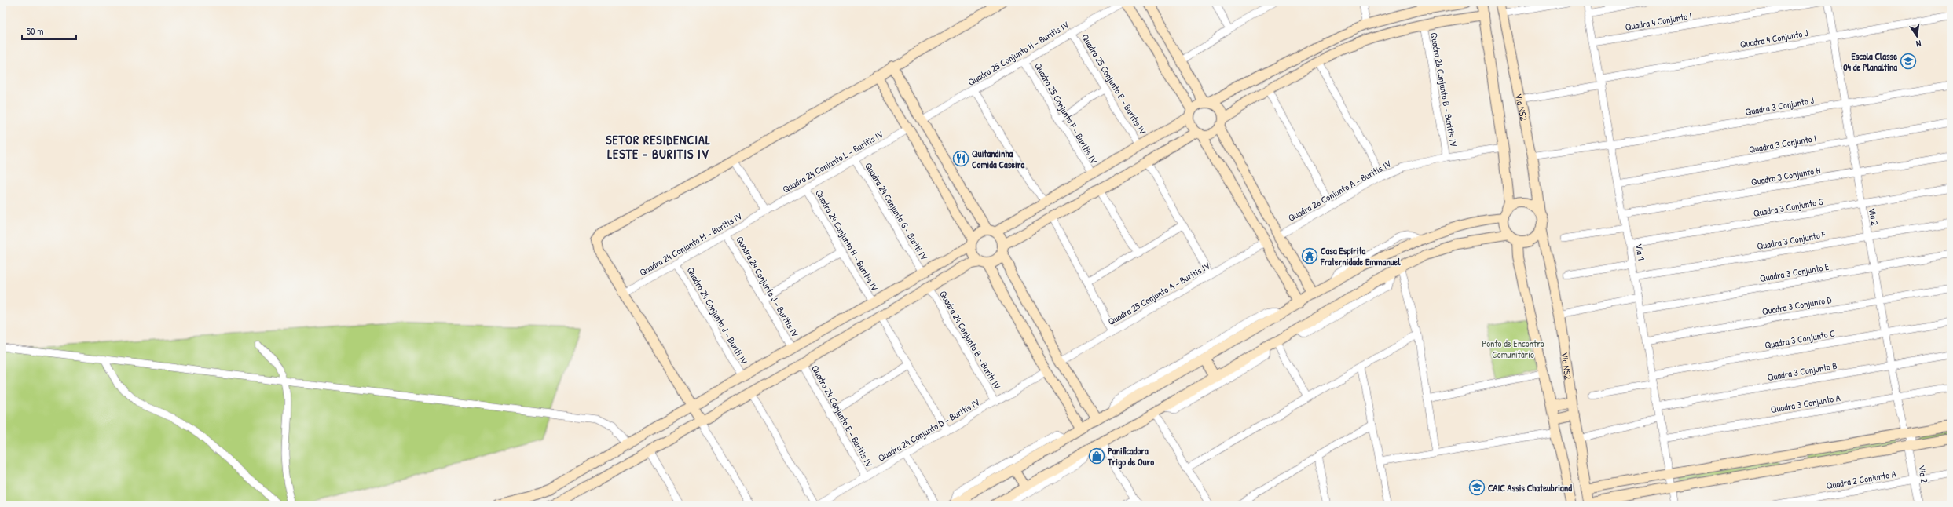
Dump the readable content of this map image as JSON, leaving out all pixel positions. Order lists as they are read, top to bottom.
{
  "streets": {
    "street": [
      "Quadra 4 Conjunto I",
      "Quadra 4 Conjunto J",
      "Quadra 25 Conjunto H - Buritis IV",
      "Quadra 25 Conjunto E - Buritis IV",
      "Quadra 26 Conjunto B - Buritis IV",
      "Quadra 3 Conjunto J",
      "Via NS2",
      "Quadra 25 Conjunto F - Buritis IV",
      "Quadra 3 Conjunto I",
      "Quadra 24 Conjunto L - Buritis IV",
      "Quadra 3 Conjunto H",
      "Quadra 26 Conjunto A - Buritis IV",
      "Quadra 3 Conjunto G",
      "Quadra 24 Conjunto G - Buriti IV",
      "Via 2",
      "Quadra 24 Conjunto H - Buritis IV",
      "Quadra 3 Conjunto F",
      "Quadra 24 Conjunto M - Buritis IV",
      "Via 1",
      "Quadra 3 Conjunto E",
      "Quadra 24 Conjunto J - Buritis IV",
      "Quadra 25 Conjunto A - Buritis IV",
      "Quadra 3 Conjunto D",
      "Quadra 24 Conjunto J - Buriti IV",
      "Quadra 3 Conjunto C",
      "Quadra 24 Conjunto B - Buriti IV",
      "Quadra 3 Conjunto B",
      "Quadra 3 Conjunto A",
      "Quadra 24 Conjunto E - Buritis IV",
      "Quadra 24 Conjunto D - Buritis IV",
      "Quadra 2 Conjunto A"
    ]
  },
  "crossings": [
    ["Quadra 4 Conjunto I", "Via 1"],
    ["Quadra 4 Conjunto J", "Via NS2"],
    ["Quadra 4 Conjunto J", "Via 2"],
    ["Quadra 4 Conjunto J", "Via 1"],
    ["Quadra 25 Conjunto H - Buritis IV", "Quadra 25 Conjunto E - Buritis IV"],
    ["Quadra 25 Conjunto H - Buritis IV", "Quadra 25 Conjunto F - Buritis IV"],
    ["Quadra 26 Conjunto B - Buritis IV", "Quadra 26 Conjunto A - Buritis IV"],
    ["Quadra 3 Conjunto J", "Via NS2"],
    ["Quadra 3 Conjunto J", "Via 2"],
    ["Quadra 3 Conjunto J", "Via 1"],
    ["Quadra 3 Conjunto I", "Via 2"],
    ["Quadra 3 Conjunto I", "Via 1"],
    ["Quadra 24 Conjunto L - Buritis IV", "Quadra 24 Conjunto G - Buriti IV"],
    ["Quadra 24 Conjunto L - Buritis IV", "Quadra 24 Conjunto H - Buritis IV"],
    ["Quadra 24 Conjunto L - Buritis IV", "Quadra 24 Conjunto M - Buritis IV"],
    ["Quadra 3 Conjunto H", "Via 2"],
    ["Quadra 3 Conjunto H", "Via 1"],
    ["Quadra 3 Conjunto G", "Via 2"],
    ["Quadra 3 Conjunto G", "Via 1"],
    ["Via 2", "Quadra 3 Conjunto F"],
    ["Via 2", "Quadra 3 Conjunto E"],
    ["Via 2", "Quadra 3 Conjunto D"],
    ["Via 2", "Quadra 3 Conjunto C"],
    ["Via 2", "Quadra 3 Conjunto B"],
    ["Via 2", "Quadra 3 Conjunto A"],
    ["Via 2", "Quadra 2 Conjunto A"],
    ["Quadra 3 Conjunto F", "Via 1"],
    ["Quadra 24 Conjunto M - Buritis IV", "Quadra 24 Conjunto J - Buritis IV"],
    ["Quadra 24 Conjunto M - Buritis IV", "Quadra 24 Conjunto J - Buriti IV"],
    ["Via 1", "Quadra 3 Conjunto E"],
    ["Via 1", "Quadra 3 Conjunto D"],
    ["Via 1", "Quadra 3 Conjunto C"],
    ["Via 1", "Quadra 3 Conjunto B"],
    ["Via 1", "Quadra 3 Conjunto A"],
    ["Quadra 24 Conjunto B - Buriti IV", "Quadra 24 Conjunto D - Buritis IV"],
    ["Quadra 24 Conjunto E - Buritis IV", "Quadra 24 Conjunto D - Buritis IV"]
  ],
  "districts": ["SETOR RESIDENCIAL LESTE - BURITIS IV"],
  "parks": ["Ponto de Encontro Comunitário"],
  "places": {
    "school or university": ["Escola Classe 04 de Planaltina", "CAIC Assis Chateubriand"],
    "restaurant": ["Quitandinha Comida Caseira"],
    "temple": ["Casa Espírita Fraternidade Emmanuel"],
    "shop": ["Panificadora Trigo de Ouro"]
  },
  "scale_bar": "50 m",
  "north": "bottom"
}
